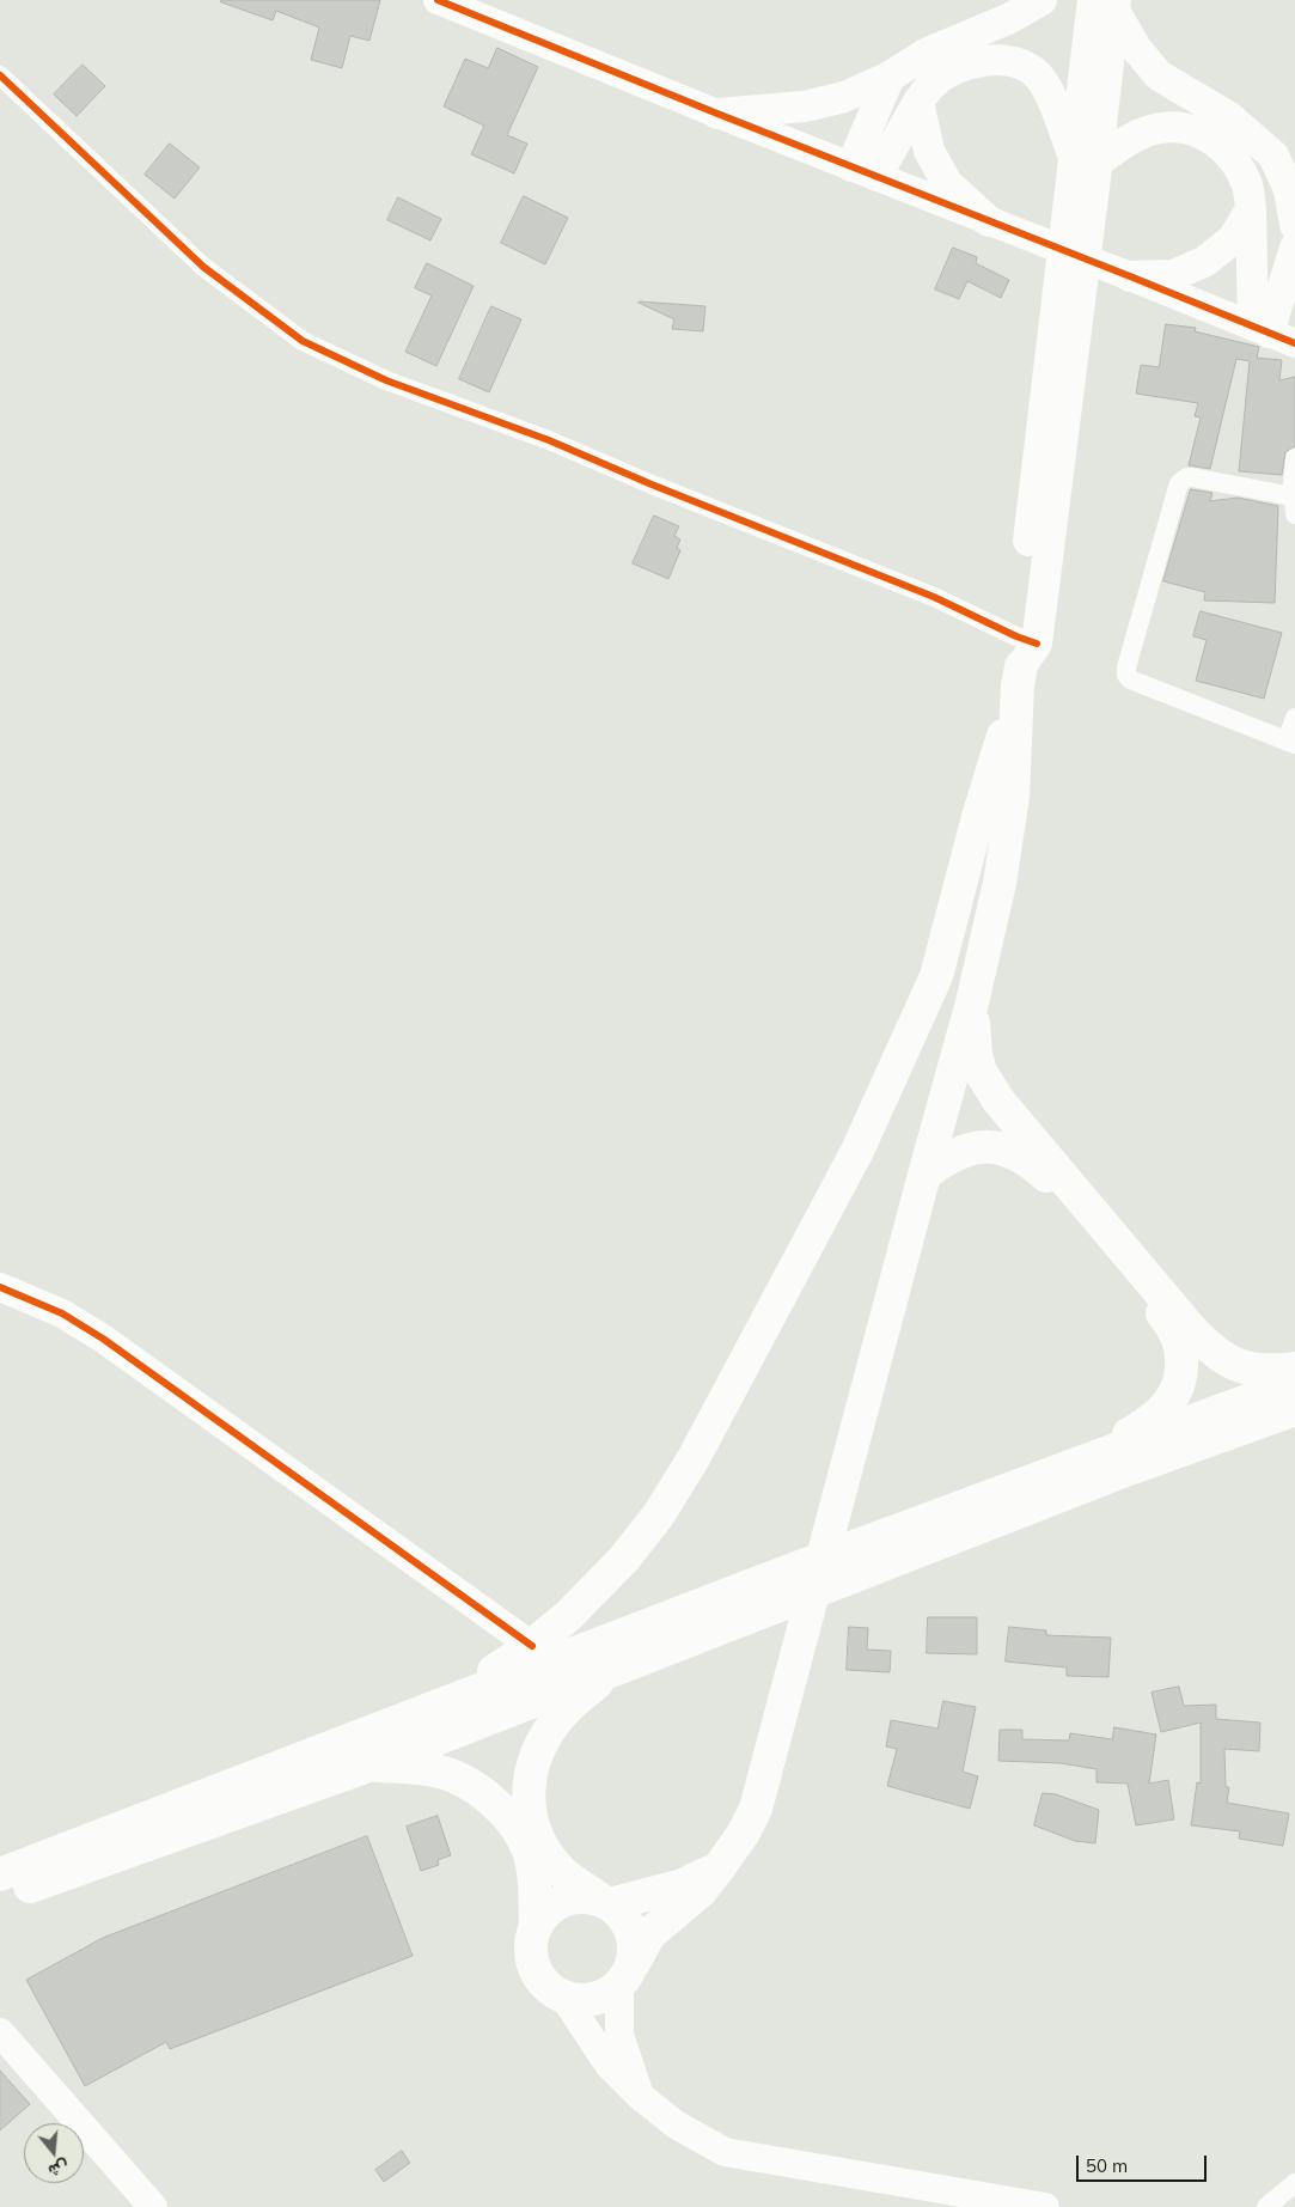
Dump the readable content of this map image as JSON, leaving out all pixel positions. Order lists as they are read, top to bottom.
{
  "scale_bar": "50 m",
  "north": "bottom"
}
